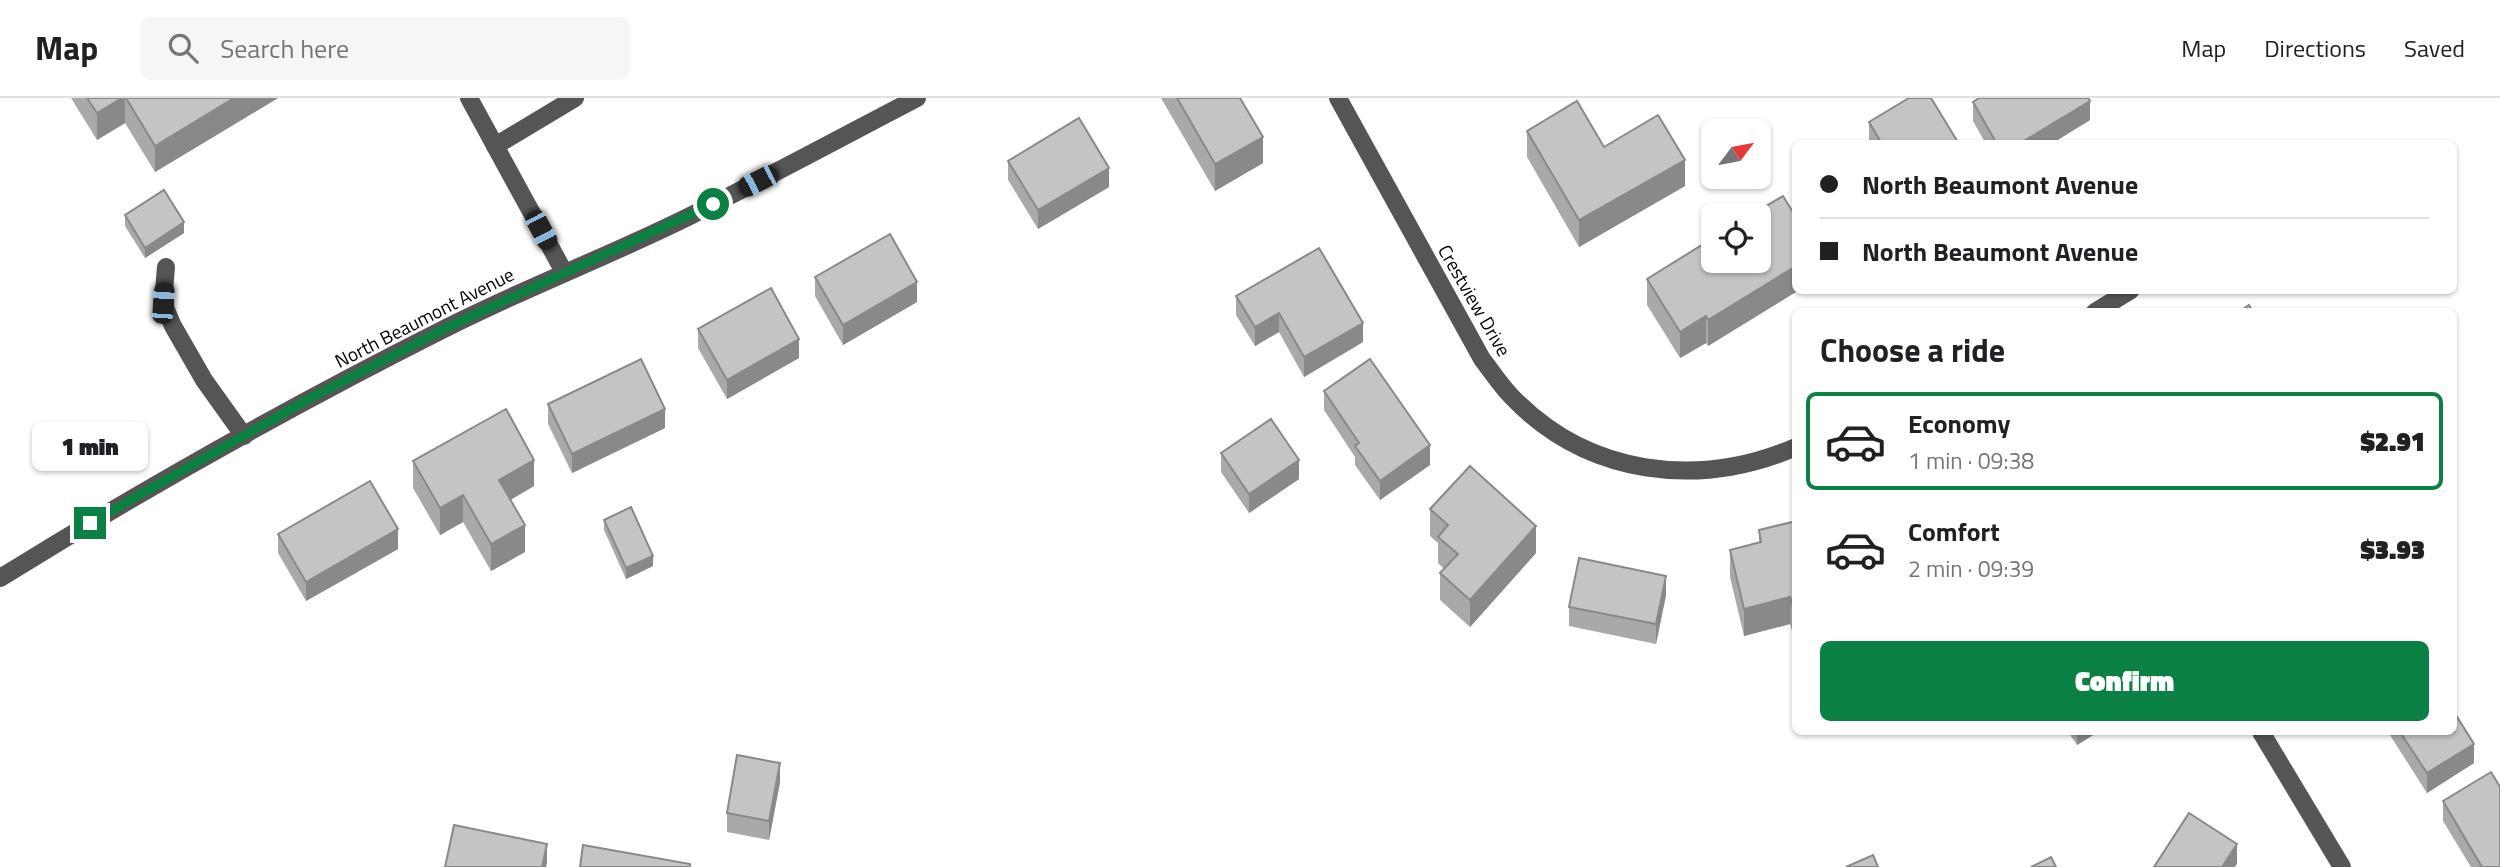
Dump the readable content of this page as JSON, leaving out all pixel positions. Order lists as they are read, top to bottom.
{
  "streets": {
    "street": ["Crestview Drive", "North Beaumont Avenue"]
  },
  "north": "top right",
  "page": {
    "header": "Map",
    "search": "Search here",
    "nav": ["Map", "Directions", "Saved"],
    "banner": ["North Beaumont Avenue", "North Beaumont Avenue"],
    "heading": "Choose a ride",
    "list": [
      {
        "name": "Economy",
        "note": "1 min · 09:38",
        "value": "$2.91"
      },
      {
        "name": "Comfort",
        "note": "2 min · 09:39",
        "value": "$3.93"
      }
    ],
    "bubble": "1 min",
    "buttons": "Confirm"
  }
}
